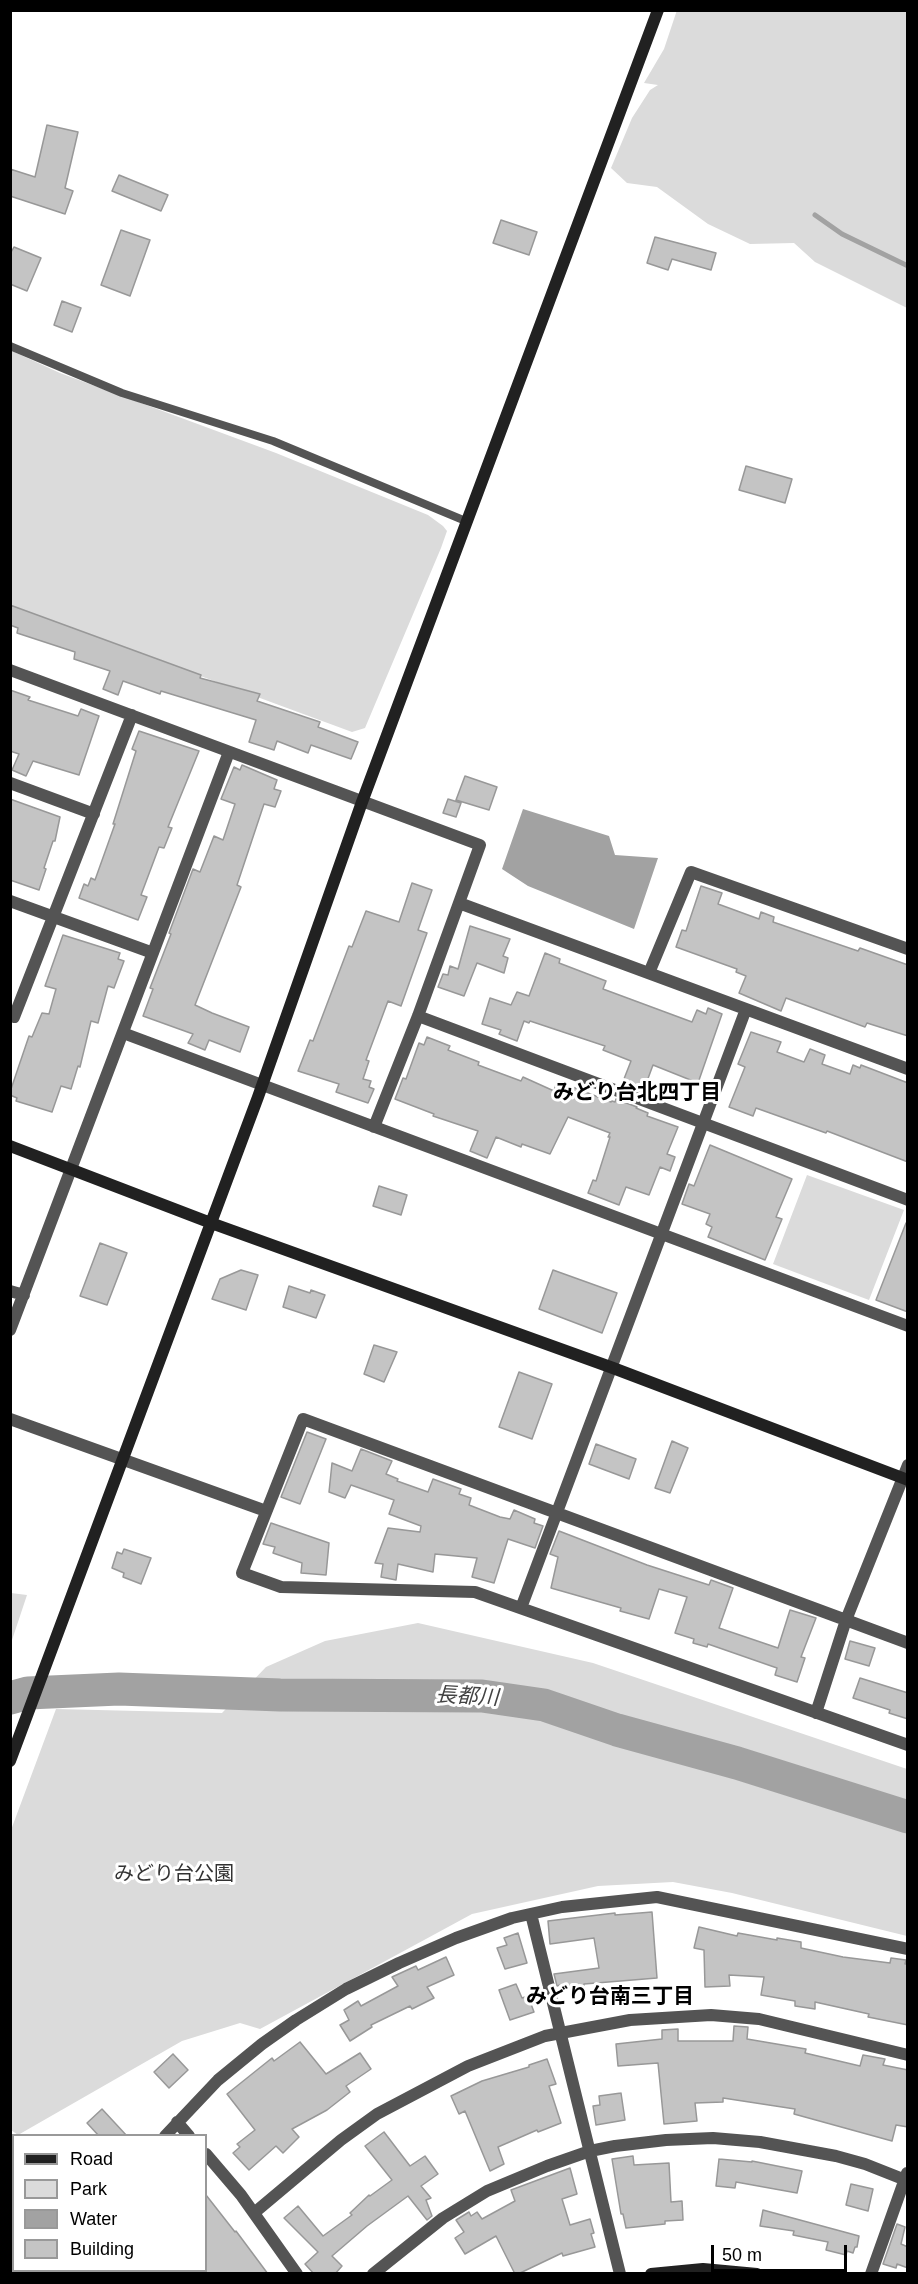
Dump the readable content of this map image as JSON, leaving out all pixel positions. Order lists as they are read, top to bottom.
{
  "districts": ["みどり台北四丁目", "みどり台南三丁目"],
  "water": ["長都川"],
  "parks": ["みどり台公園"],
  "legend": [
    "Road",
    "Park",
    "Water",
    "Building"
  ],
  "scale_bar": "50 m"
}
